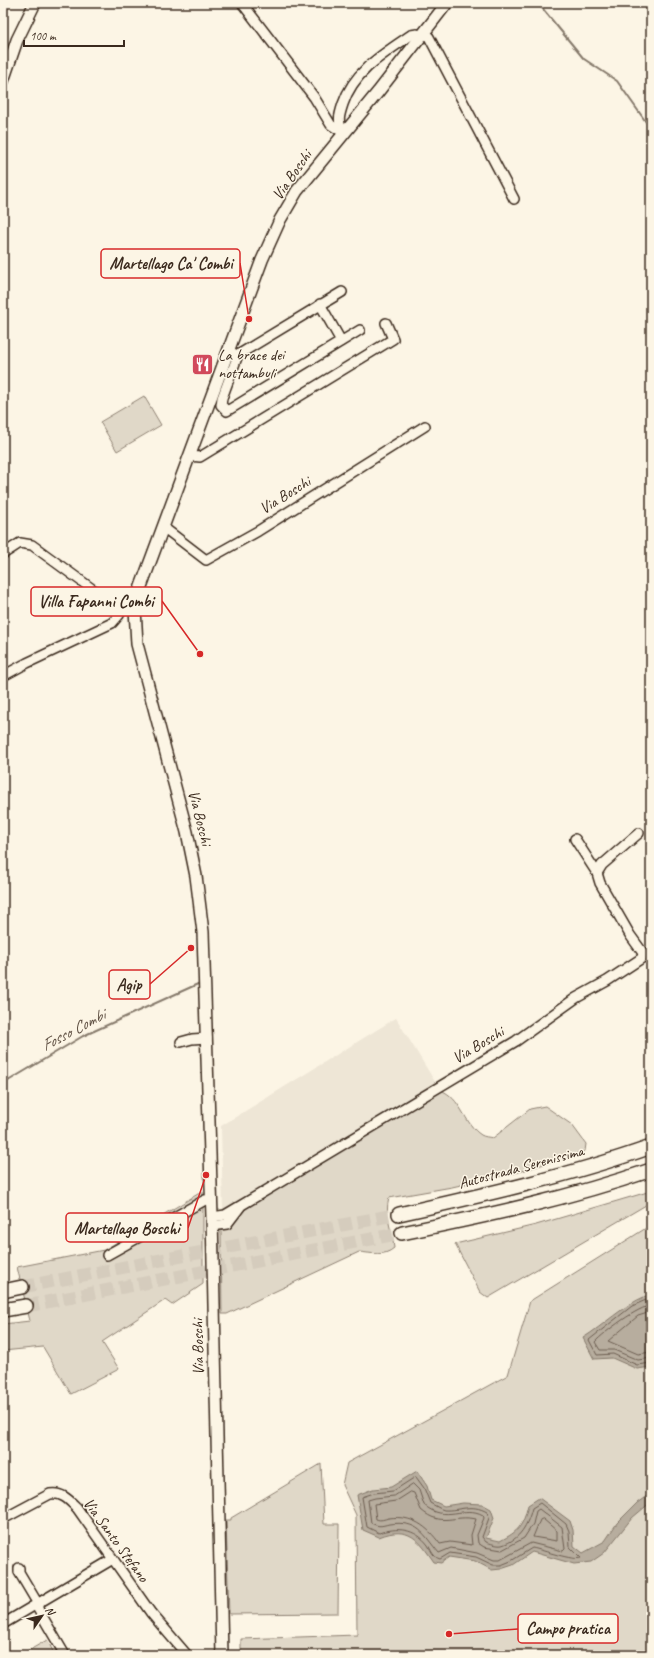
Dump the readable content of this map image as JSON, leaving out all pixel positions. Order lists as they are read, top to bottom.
{
  "streets": {
    "highway": ["Autostrada Serenissima"],
    "main road": ["Via Boschi"],
    "street": ["Via Santo Stefano"]
  },
  "water": ["Fosso Combi"],
  "places": {
    "other": [
      "Martellago Ca' Combi",
      "Villa Fapanni Combi",
      "Agip",
      "Martellago Boschi",
      "Campo pratica"
    ],
    "restaurant": ["La brace dei nottambuli"]
  },
  "scale_bar": "100 m",
  "north": "top right"
}
